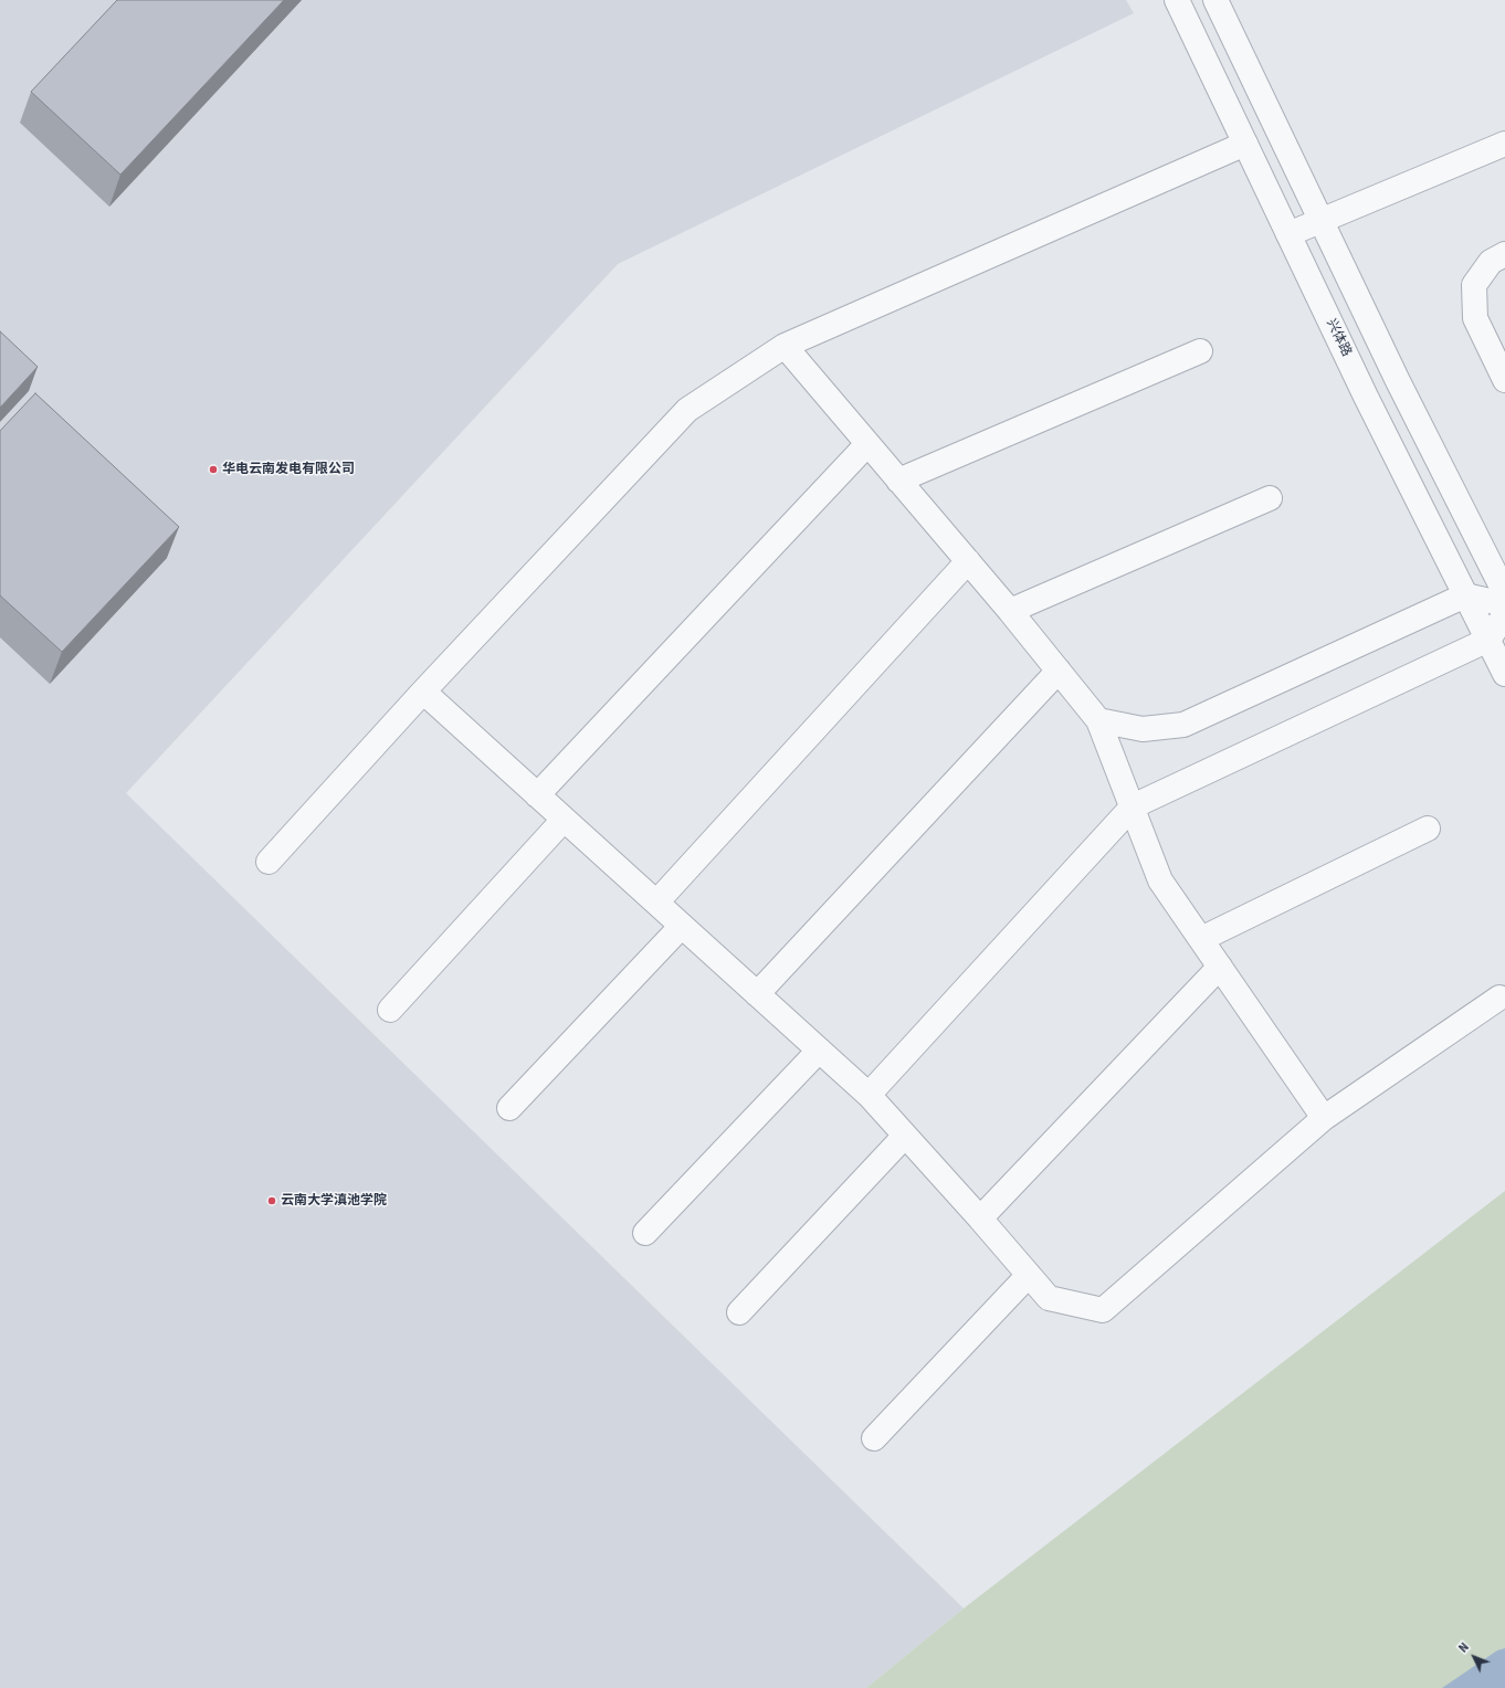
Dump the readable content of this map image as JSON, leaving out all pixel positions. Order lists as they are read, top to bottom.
{
  "streets": {
    "street": ["兴体路"]
  },
  "places": ["华电云南发电有限公司", "云南大学滇池学院"],
  "north": "top left"
}
